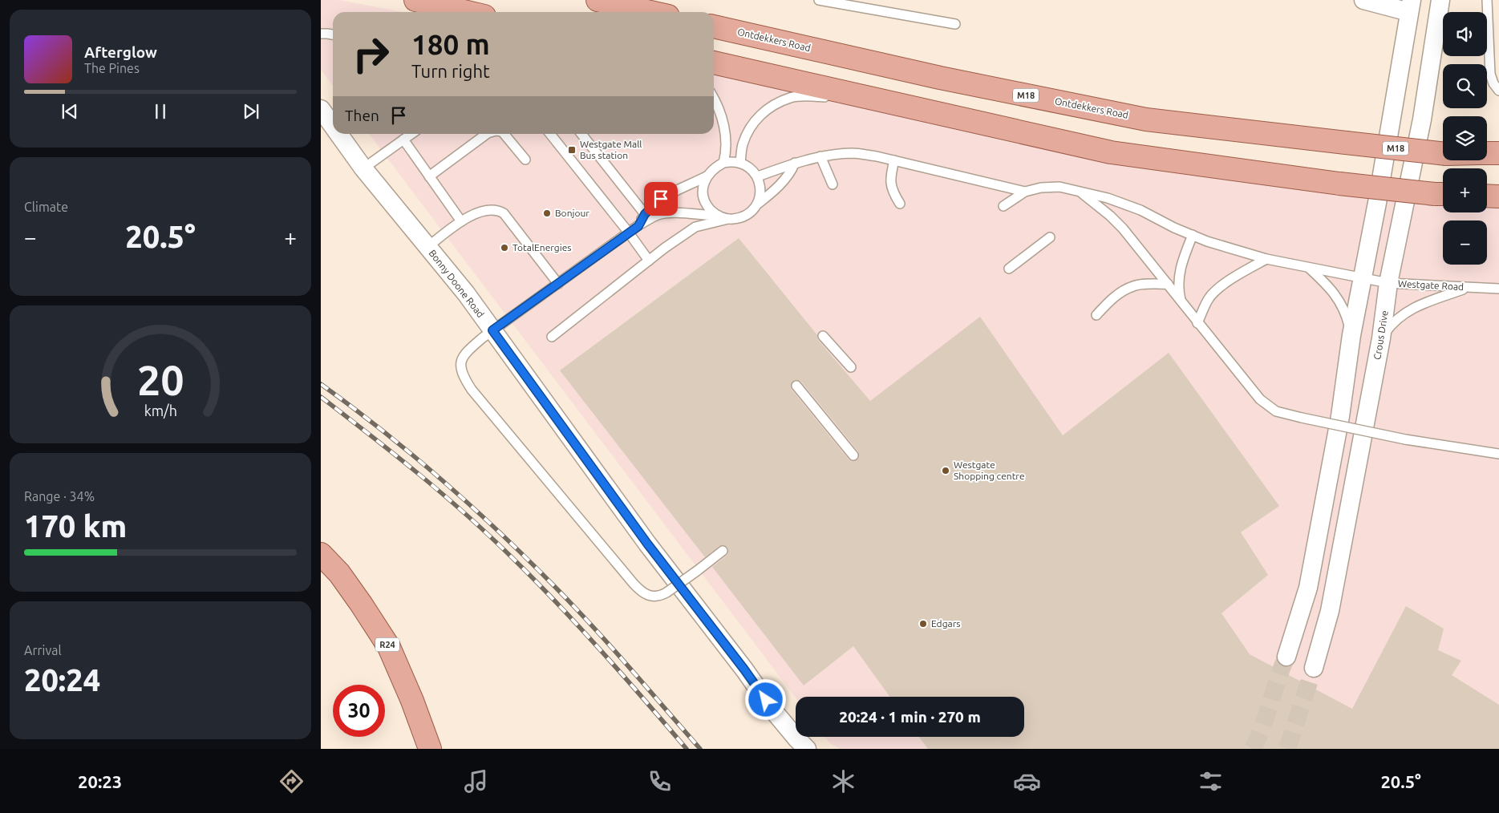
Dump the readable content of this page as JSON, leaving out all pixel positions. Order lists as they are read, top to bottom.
{
  "streets": {
    "main road": ["Ontdekkers Road", "M18", "R24"],
    "street": ["Bonny Doone Road", "Crous Drive"],
    "lane": ["Westgate Road"]
  },
  "crossings": [
    ["Westgate Road", "Crous Drive"]
  ],
  "places": {
    "transit": ["Westgate Mall Bus station"],
    "other": [
      "Bonjour",
      "TotalEnergies",
      "Westgate Shopping centre",
      "Edgars"
    ]
  },
  "page": {
    "map_buttons": ["+", "−"],
    "turn": ["180 m", "Turn right"],
    "song": ["Afterglow", "The Pines"],
    "then": "Then",
    "tile": [
      "Climate",
      ["Range · 34%", "170 km"],
      ["Arrival", "20:24"]
    ],
    "heat": ["−", "20.5°", "+"],
    "limit": "30",
    "trip": "20:24 · 1 min · 270 m",
    "tabs": ["20:23", "20.5°"],
    "gauge": ["20", "km/h"]
  }
}
